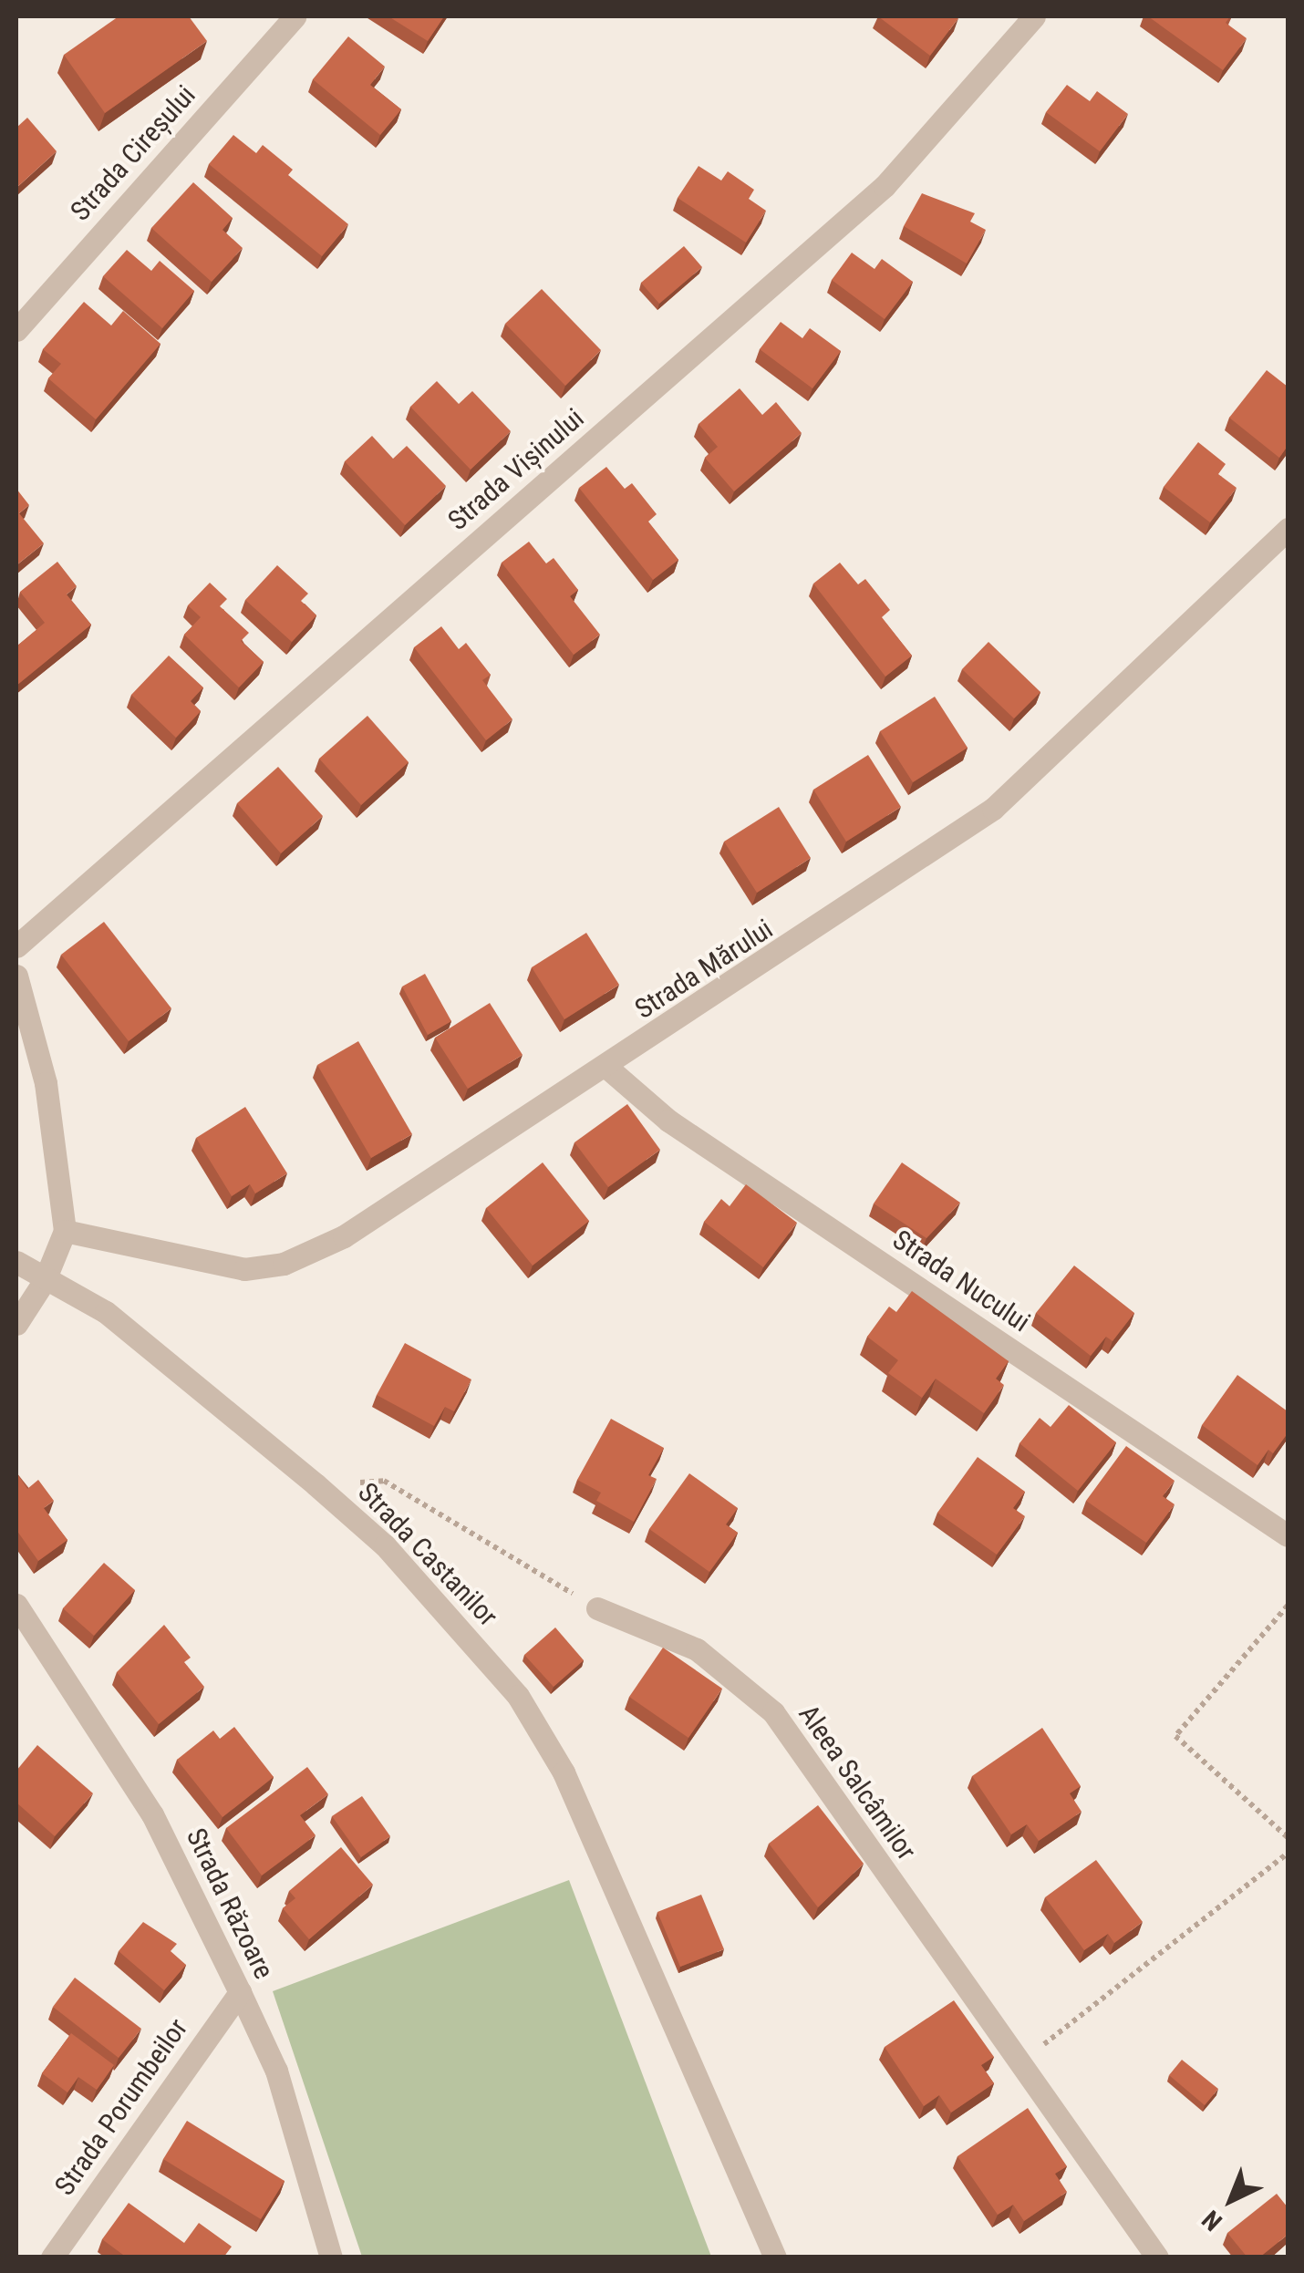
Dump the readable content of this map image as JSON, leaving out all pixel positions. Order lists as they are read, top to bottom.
{
  "streets": {
    "street": [
      "Strada Cireșului",
      "Strada Vișinului",
      "Strada Mărului",
      "Strada Nucului",
      "Strada Castanilor",
      "Aleea Salcâmilor",
      "Strada Răzoare",
      "Strada Porumbeilor"
    ]
  },
  "crossings": [
    ["Strada Mărului", "Strada Nucului"],
    ["Strada Răzoare", "Strada Porumbeilor"]
  ],
  "north": "bottom left"
}
